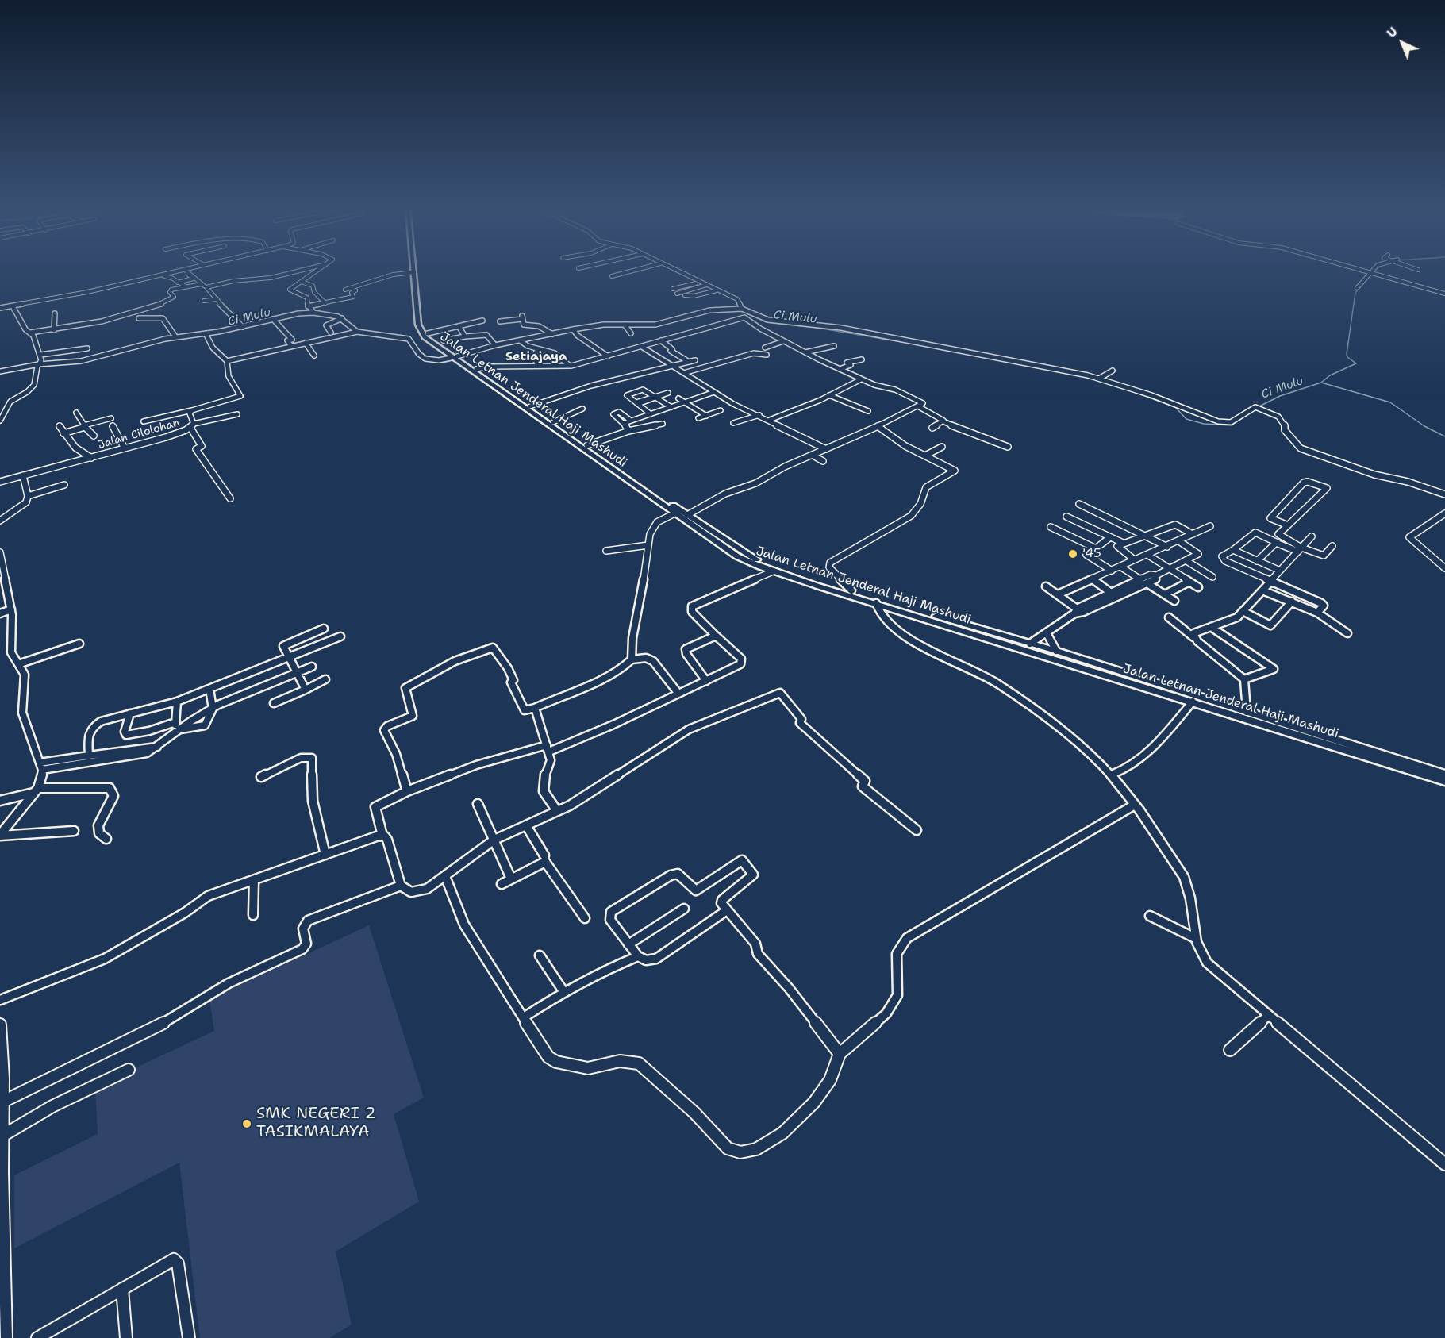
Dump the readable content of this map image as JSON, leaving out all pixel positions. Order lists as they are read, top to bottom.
{
  "streets": {
    "main road": ["Jalan Letnan Jenderal Haji Mashudi"],
    "street": ["Jalan Cilolohan"]
  },
  "districts": ["Setiajaya"],
  "water": ["Ci Mulu"],
  "places": ["'45", "SMK NEGERI 2 TASIKMALAYA"],
  "north": "top left"
}
